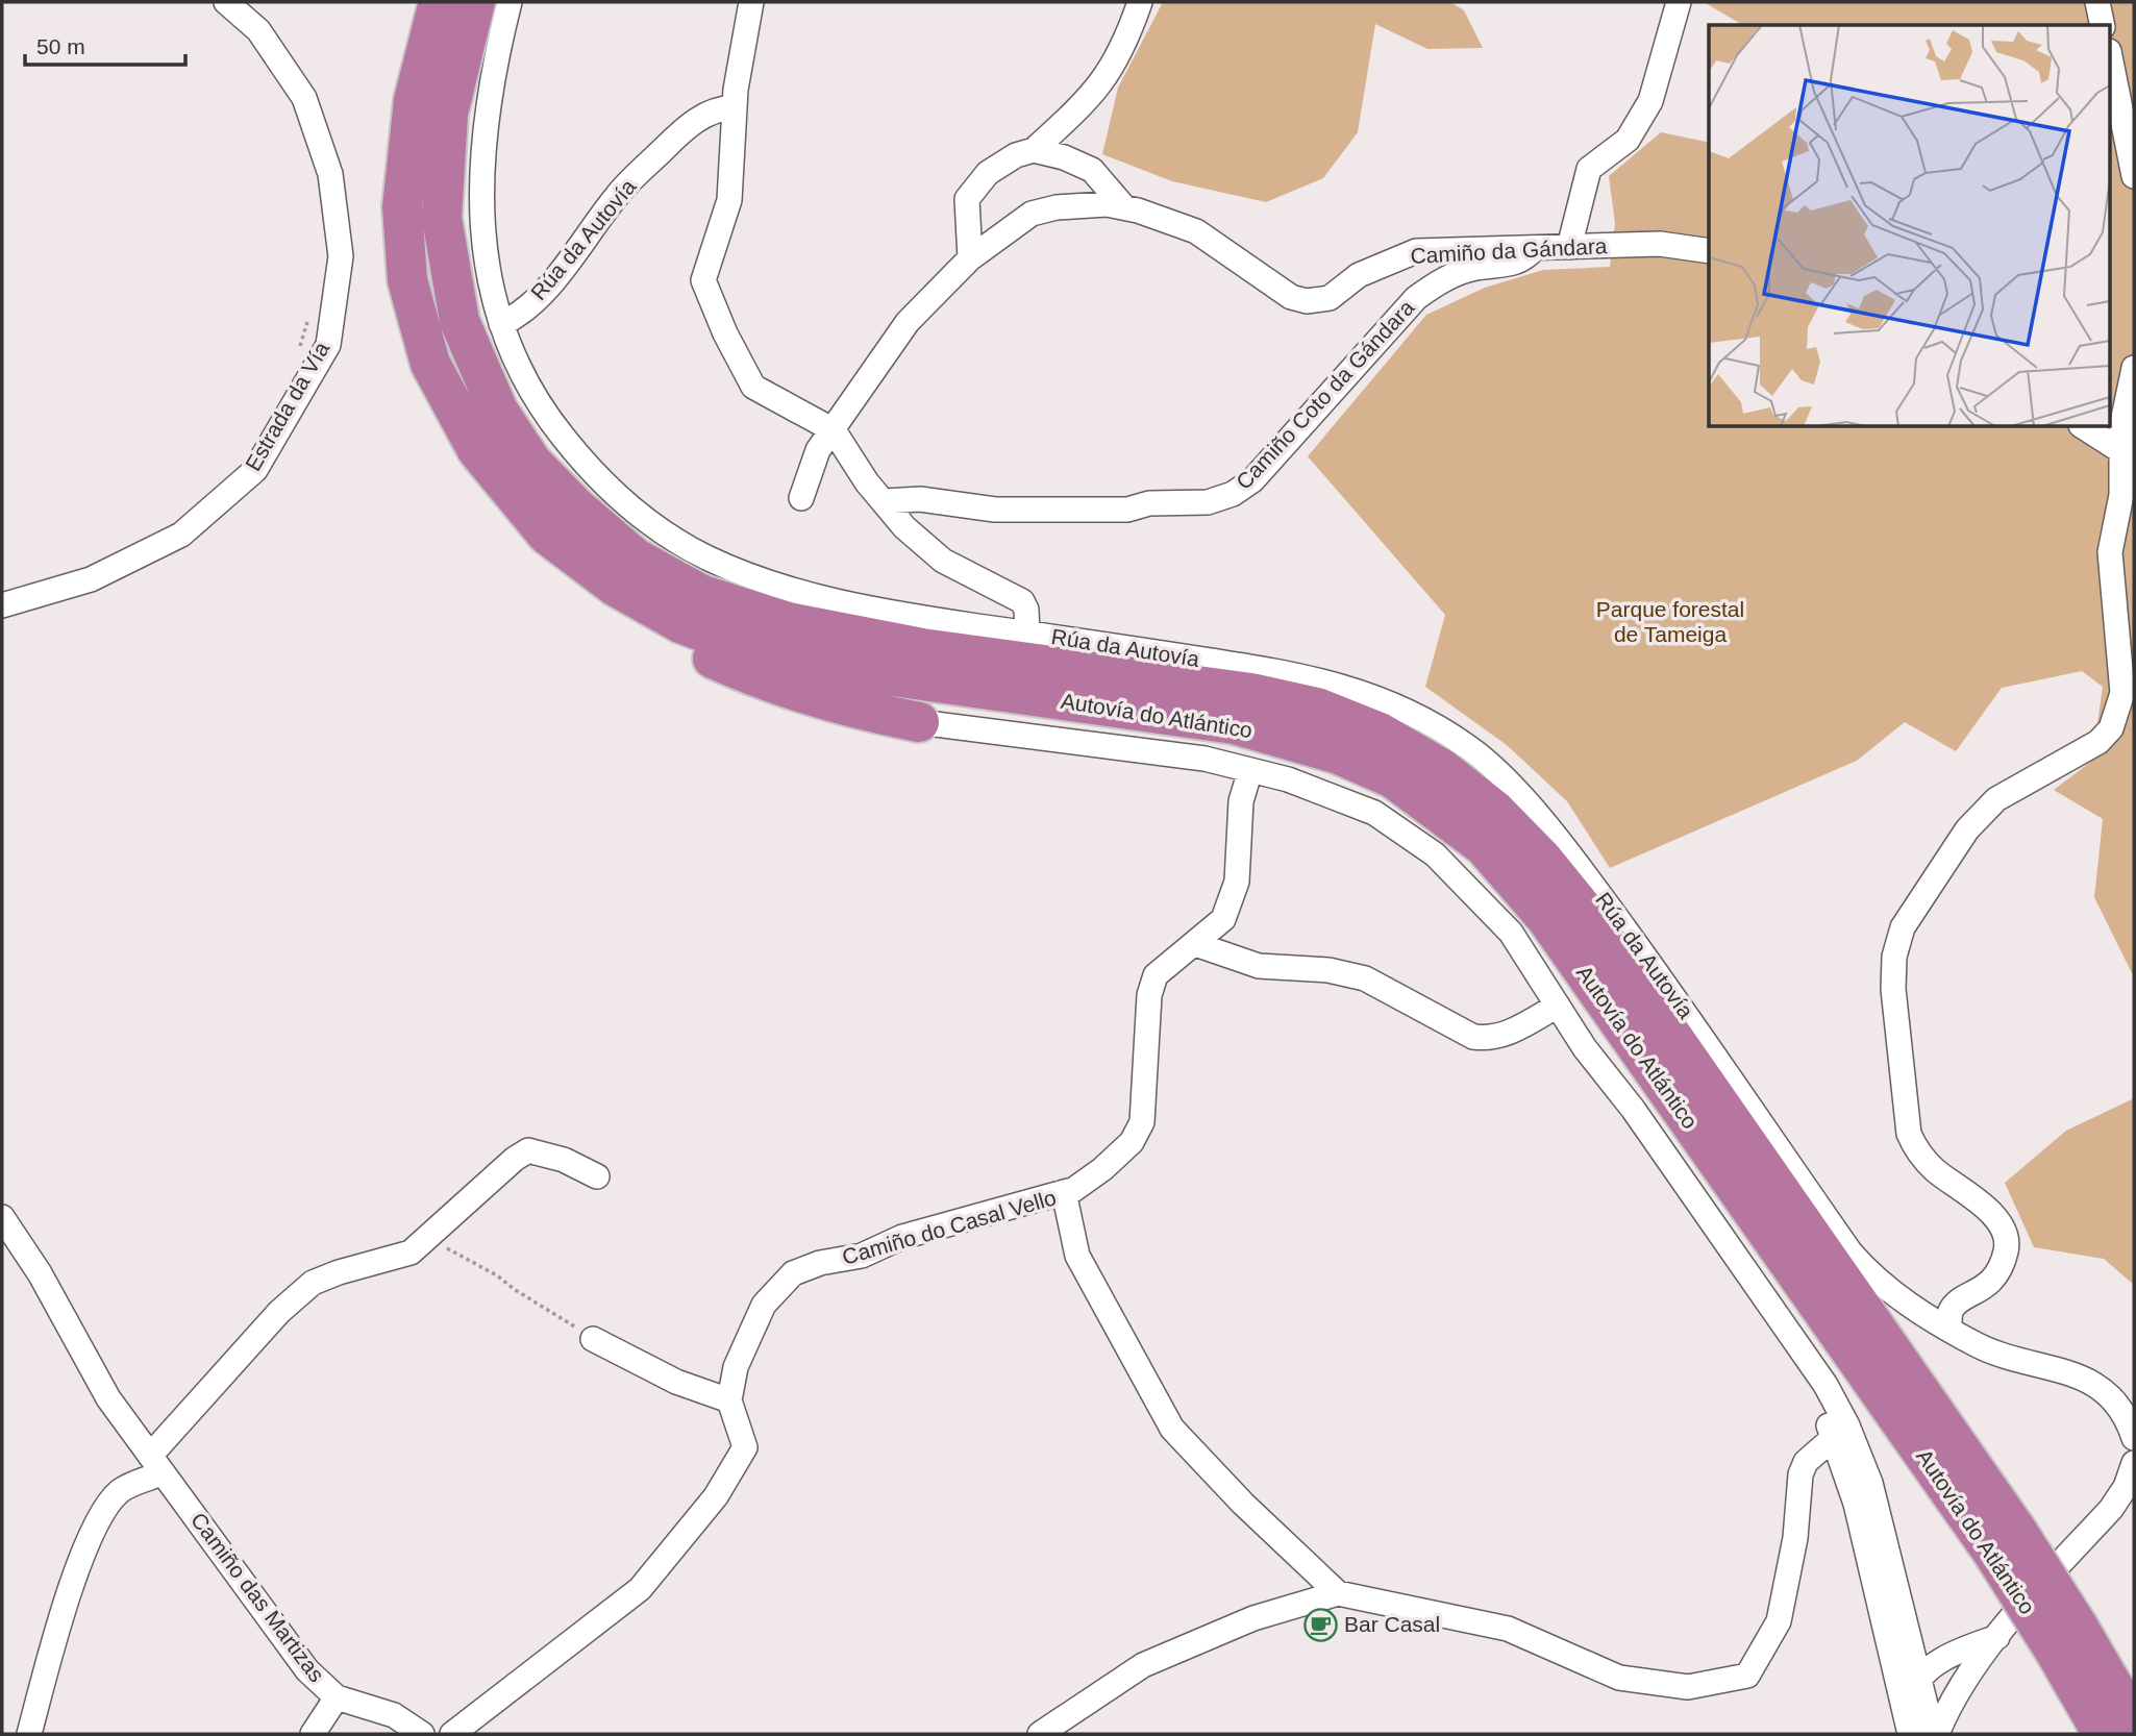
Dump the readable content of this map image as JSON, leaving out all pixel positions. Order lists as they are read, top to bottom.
{
  "streets": {
    "highway": ["Autovía do Atlántico"],
    "street": [
      "Rúa da Autovía",
      "Camiño da Gándara",
      "Camiño Coto da Gándara",
      "Estrada da Vía",
      "Camiño do Casal Vello",
      "Camiño das Martizas"
    ]
  },
  "crossings": [
    ["Camiño da Gándara", "Camiño Coto da Gándara"]
  ],
  "parks": ["Parque forestal de Tameiga"],
  "places": {
    "cafe": ["Bar Casal"]
  },
  "scale_bar": "50 m"
}
